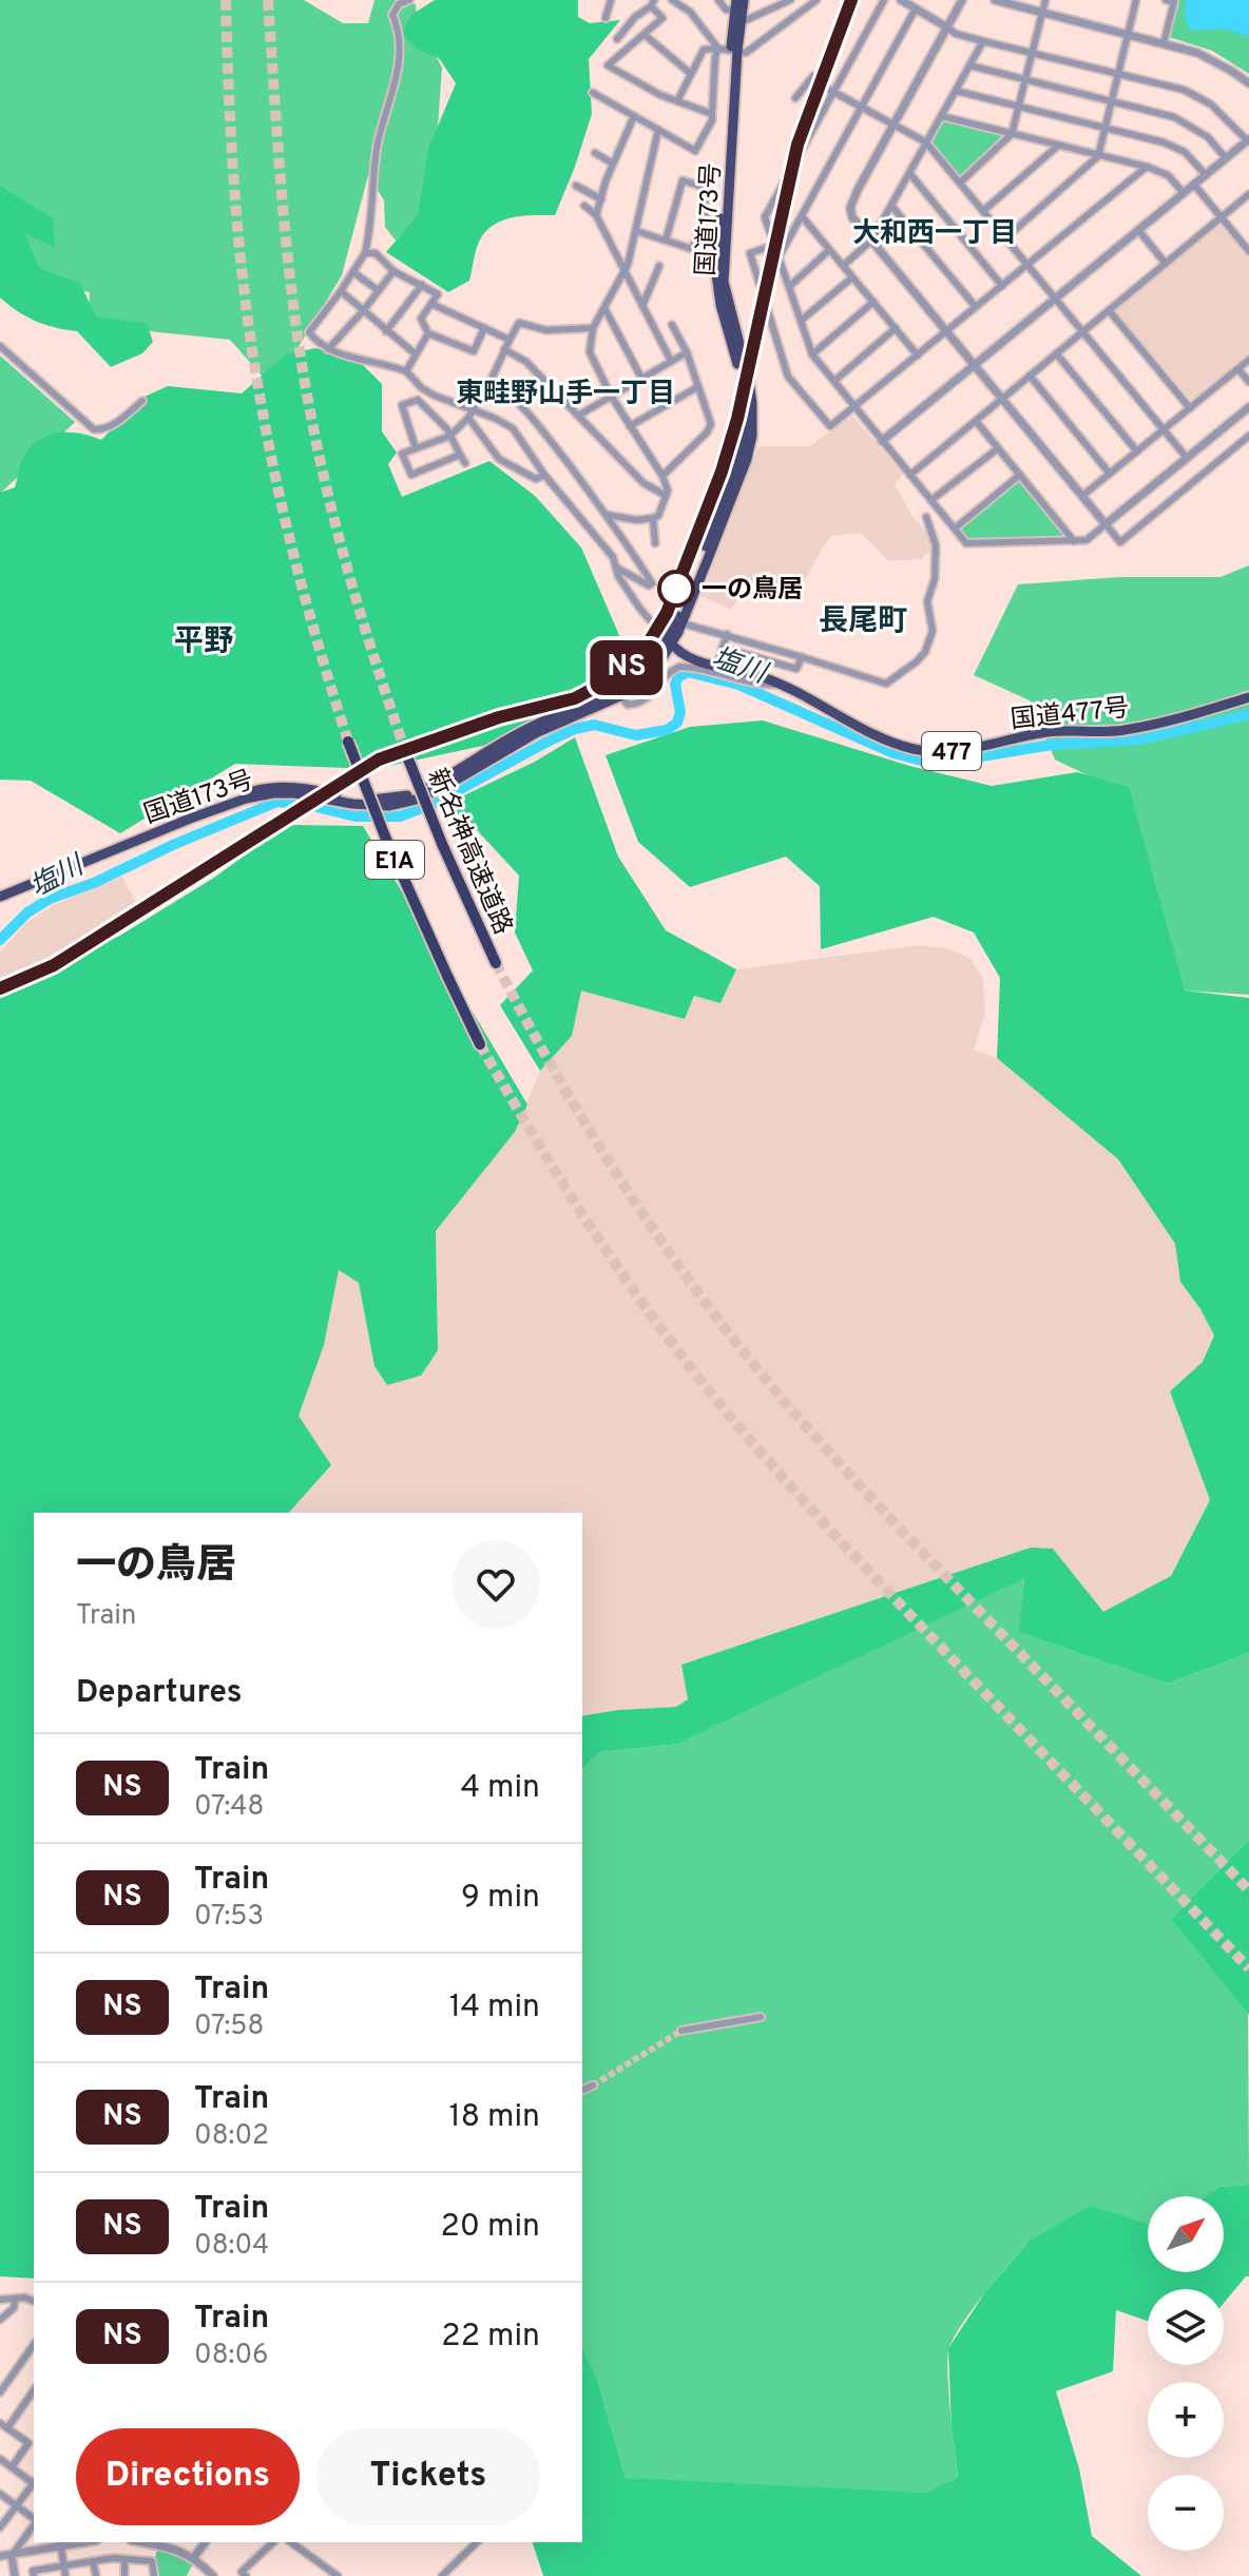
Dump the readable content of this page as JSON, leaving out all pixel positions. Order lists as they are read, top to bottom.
{
  "streets": {
    "highway": [
      "国道173号",
      "国道477号",
      "477",
      "新名神高速道路",
      "E1A"
    ]
  },
  "crossings": [
    ["国道173号", "国道477号"]
  ],
  "districts": [
    "大和西一丁目",
    "東畦野山手一丁目",
    "長尾町",
    "平野"
  ],
  "water": ["塩川"],
  "places": ["一の鳥居"],
  "north": "top right",
  "page": {
    "on_map": "NS",
    "heading": [
      ["一の鳥居", "Train"],
      "Departures"
    ],
    "list": [
      {
        "mark": "NS",
        "name": "Train",
        "note": "07:48",
        "value": "4 min"
      },
      {
        "mark": "NS",
        "name": "Train",
        "note": "07:53",
        "value": "9 min"
      },
      {
        "mark": "NS",
        "name": "Train",
        "note": "07:58",
        "value": "14 min"
      },
      {
        "mark": "NS",
        "name": "Train",
        "note": "08:02",
        "value": "18 min"
      },
      {
        "mark": "NS",
        "name": "Train",
        "note": "08:04",
        "value": "20 min"
      },
      {
        "mark": "NS",
        "name": "Train",
        "note": "08:06",
        "value": "22 min"
      }
    ],
    "map_buttons": ["+", "−"],
    "buttons": ["Directions", "Tickets"]
  }
}
